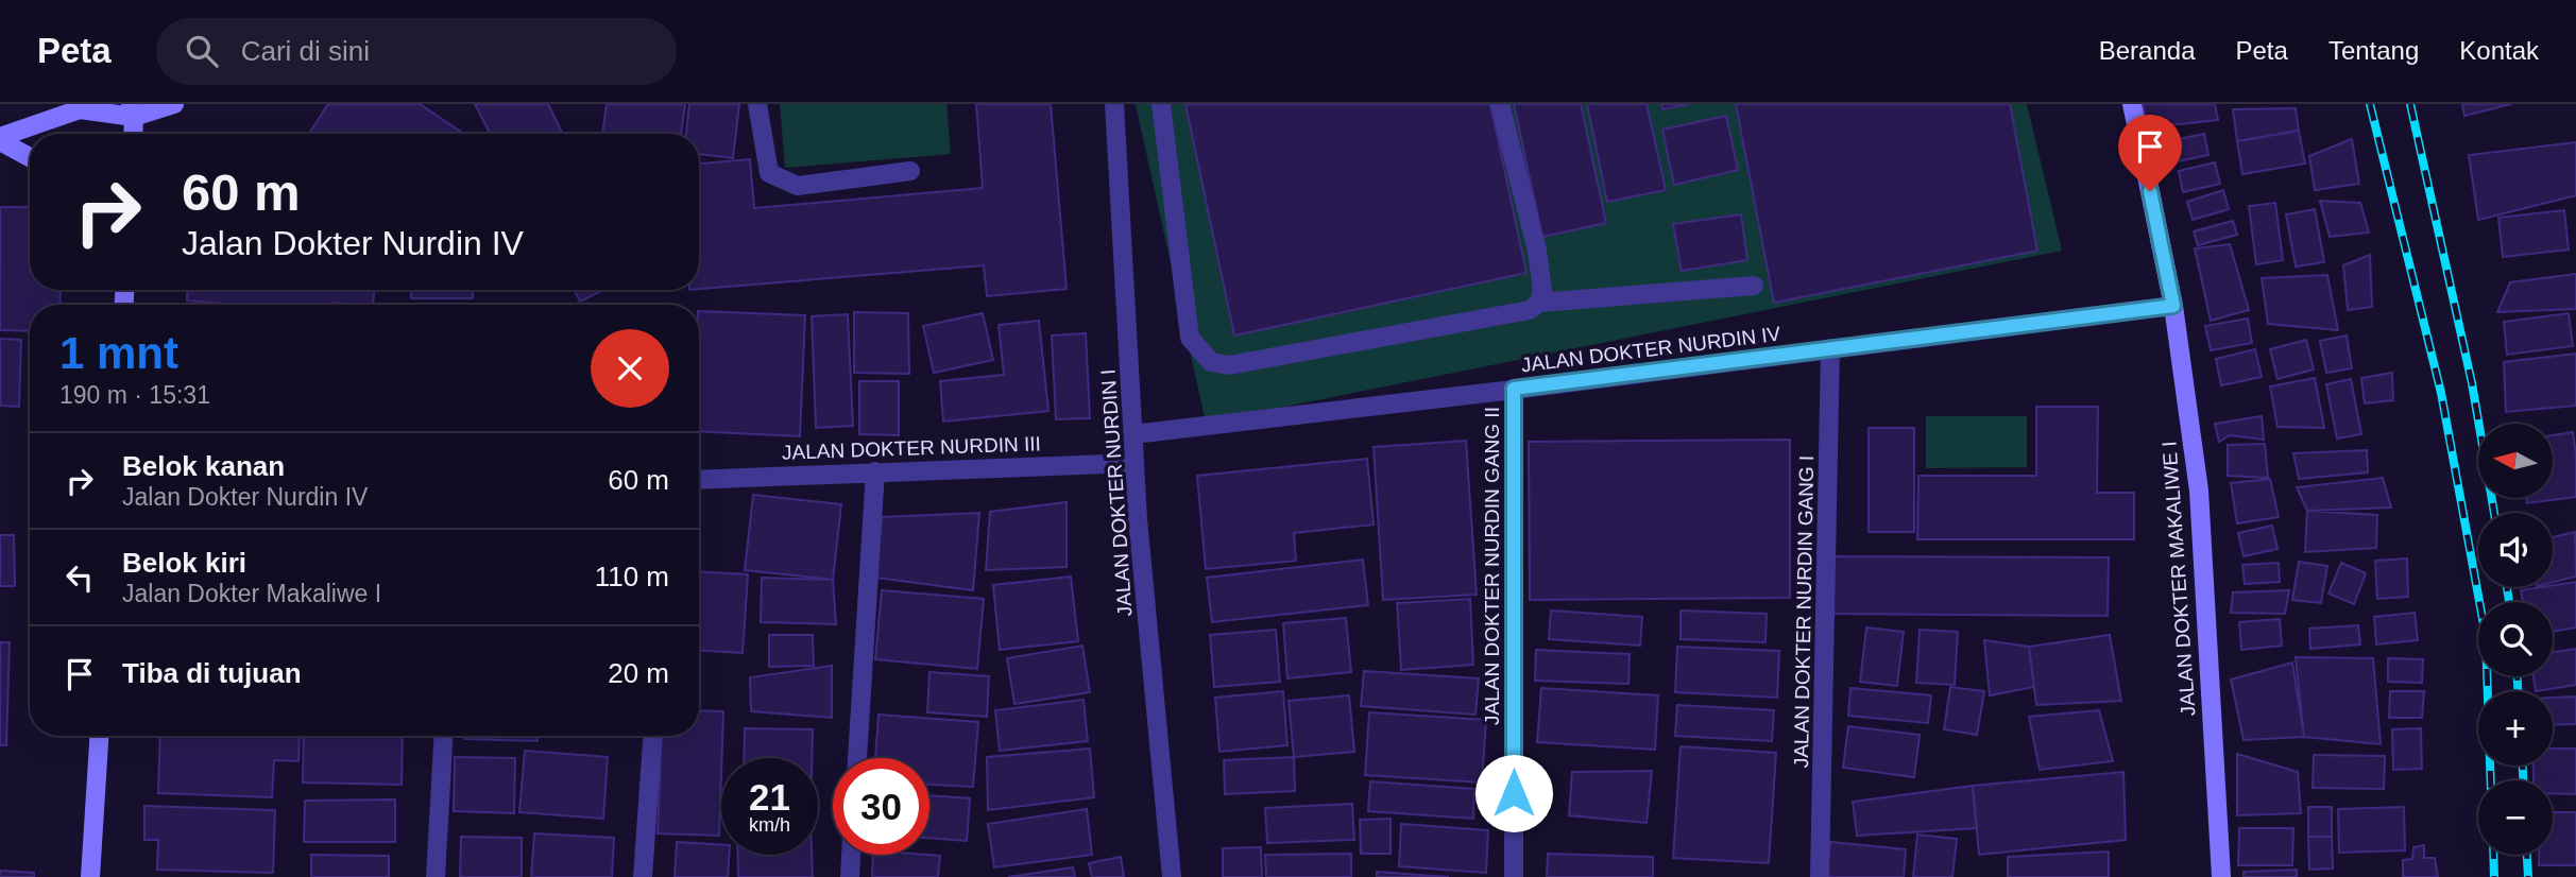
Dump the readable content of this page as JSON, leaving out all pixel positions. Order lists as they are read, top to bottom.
{
  "streets": {
    "street": [
      "JALAN DOKTER NURDIN IV",
      "JALAN DOKTER NURDIN III",
      "JALAN DOKTER NURDIN I",
      "JALAN DOKTER NURDIN GANG II",
      "JALAN DOKTER MAKALIWE I",
      "JALAN DOKTER NURDIN GANG I"
    ]
  },
  "crossings": [
    ["JALAN DOKTER NURDIN IV", "JALAN DOKTER NURDIN I"],
    ["JALAN DOKTER NURDIN IV", "JALAN DOKTER NURDIN GANG II"],
    ["JALAN DOKTER NURDIN IV", "JALAN DOKTER MAKALIWE I"],
    ["JALAN DOKTER NURDIN IV", "JALAN DOKTER NURDIN GANG I"],
    ["JALAN DOKTER NURDIN III", "JALAN DOKTER NURDIN I"]
  ],
  "north": "left",
  "page": {
    "header": "Peta",
    "search": "Cari di sini",
    "nav": [
      "Beranda",
      "Peta",
      "Tentang",
      "Kontak"
    ],
    "turn": ["60 m", "Jalan Dokter Nurdin IV"],
    "heading": ["1 mnt", "190 m · 15:31"],
    "map_buttons": ["+", "−"],
    "list": [
      {
        "name": "Belok kanan",
        "note": "Jalan Dokter Nurdin IV",
        "value": "60 m"
      },
      {
        "name": "Belok kiri",
        "note": "Jalan Dokter Makaliwe I",
        "value": "110 m"
      },
      {
        "name": "Tiba di tujuan",
        "value": "20 m"
      }
    ],
    "speed": "21 km/h",
    "limit": "30"
  }
}
